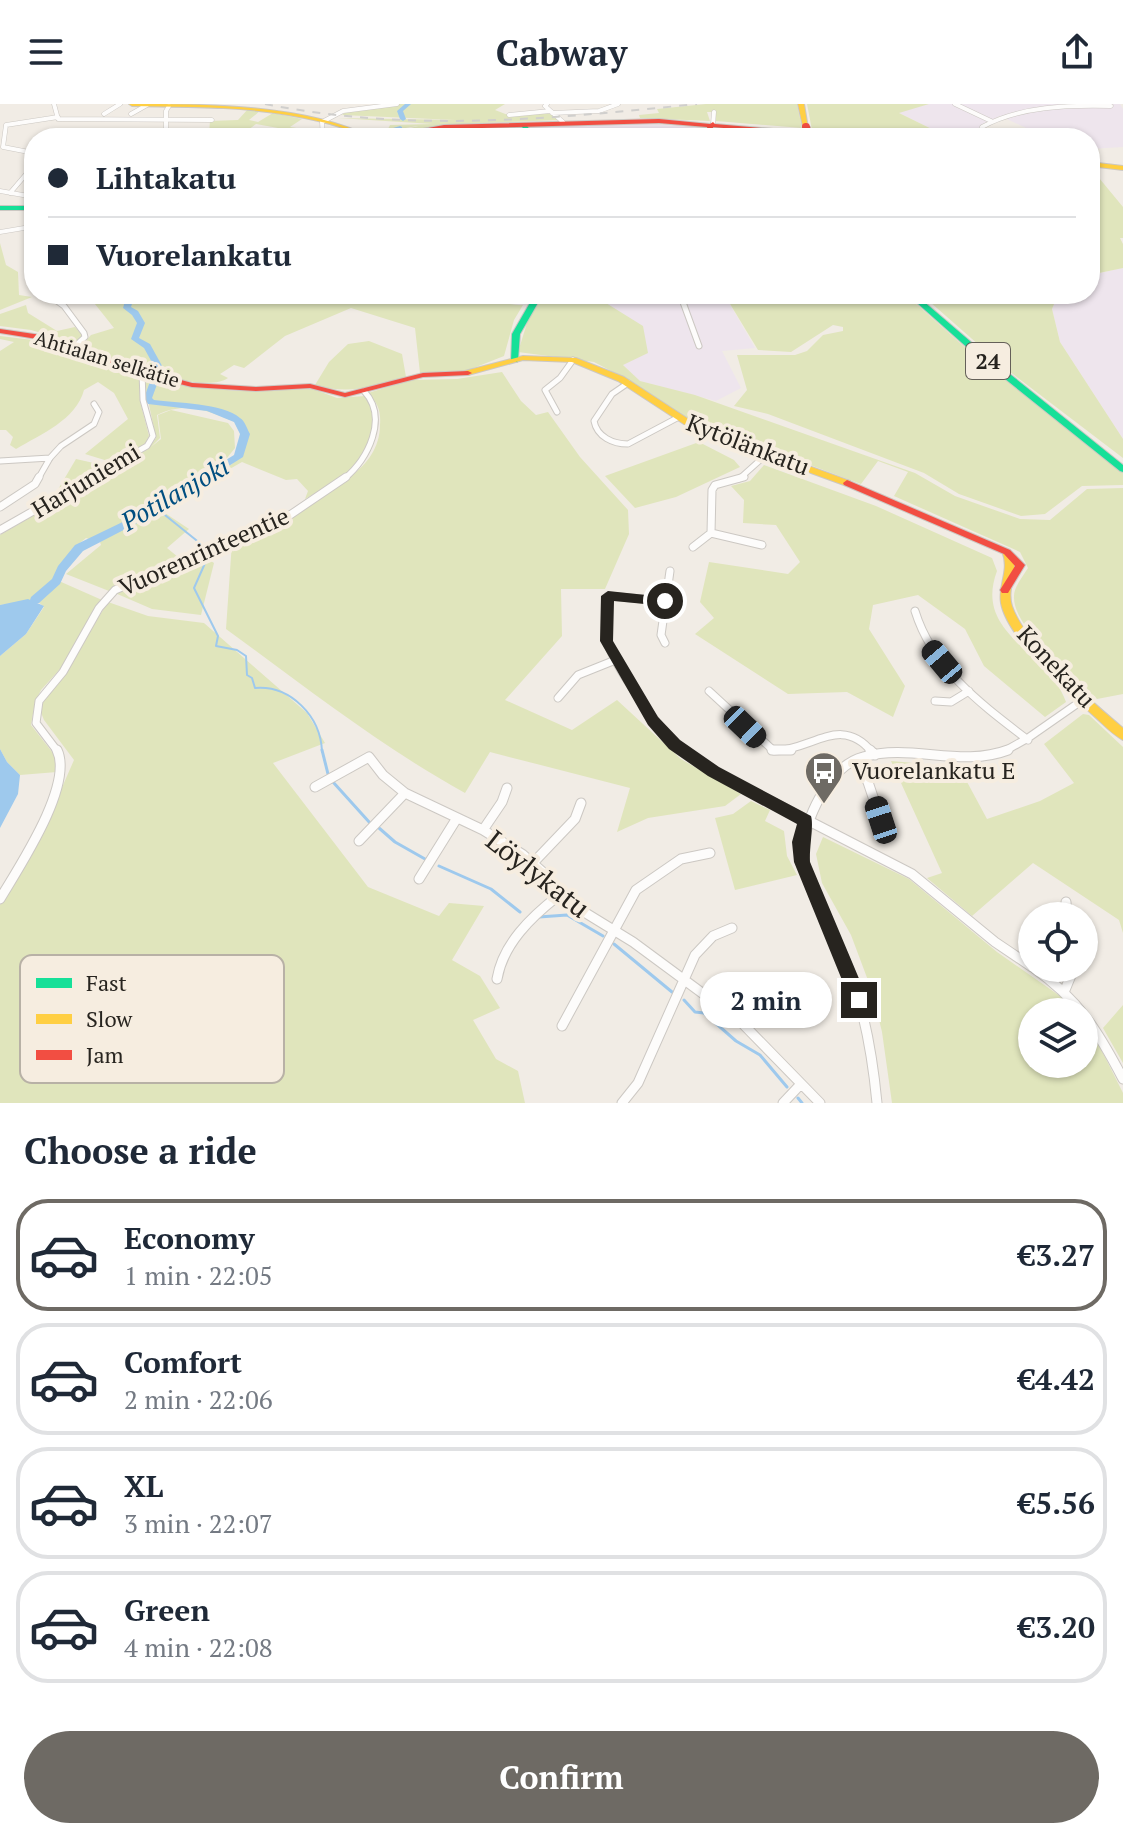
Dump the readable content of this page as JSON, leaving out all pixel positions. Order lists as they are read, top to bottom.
{
  "streets": {
    "main road": [
      "Ahtialan selkätie",
      "24",
      "Kytölänkatu",
      "Konekatu"
    ],
    "street": ["Harjuniemi", "Vuorenrinteentie", "Löylykatu"]
  },
  "crossings": [
    ["Ahtialan selkätie", "Kytölänkatu"],
    ["Ahtialan selkätie", "Harjuniemi"],
    ["Ahtialan selkätie", "Vuorenrinteentie"],
    ["Kytölänkatu", "Konekatu"]
  ],
  "water": ["Potilanjoki"],
  "places": {
    "bus stop": ["Vuorelankatu E"]
  },
  "legend": ["Fast", "Slow", "Jam"],
  "page": {
    "header": "Cabway",
    "banner": ["Lihtakatu", "Vuorelankatu"],
    "bubble": "2 min",
    "heading": "Choose a ride",
    "list": [
      {
        "name": "Economy",
        "note": "1 min · 22:05",
        "value": "€3.27"
      },
      {
        "name": "Comfort",
        "note": "2 min · 22:06",
        "value": "€4.42"
      },
      {
        "name": "XL",
        "note": "3 min · 22:07",
        "value": "€5.56"
      },
      {
        "name": "Green",
        "note": "4 min · 22:08",
        "value": "€3.20"
      }
    ],
    "buttons": "Confirm"
  }
}
